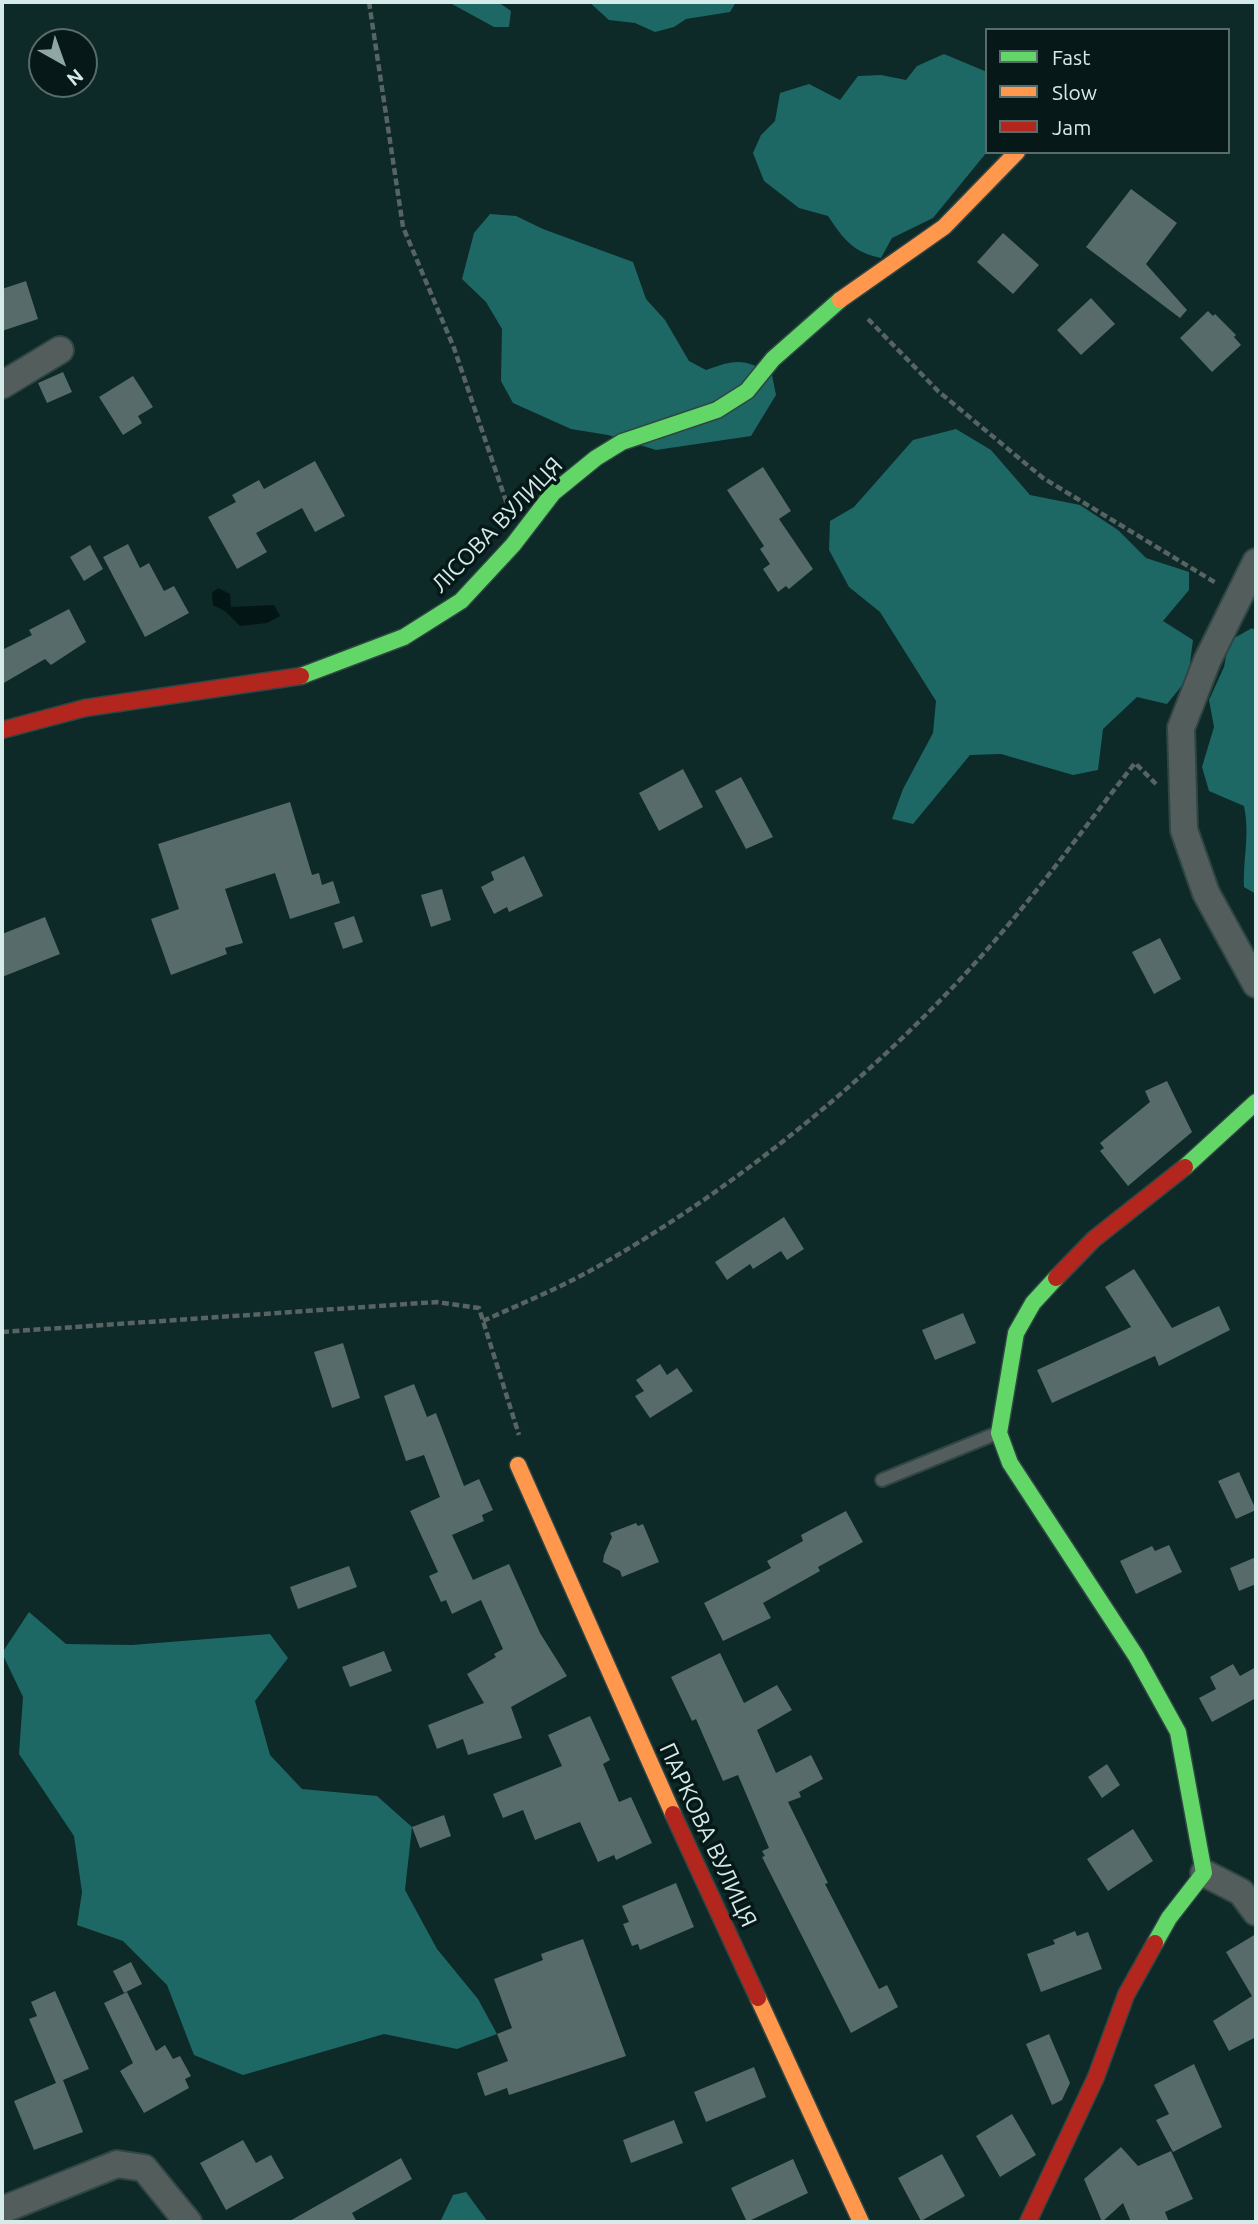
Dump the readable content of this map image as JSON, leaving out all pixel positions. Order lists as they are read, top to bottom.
{
  "streets": {
    "street": ["ЛІСОВА ВУЛИЦЯ", "ПАРКОВА ВУЛИЦЯ"]
  },
  "legend": ["Fast", "Slow", "Jam"],
  "north": "bottom right"
}
